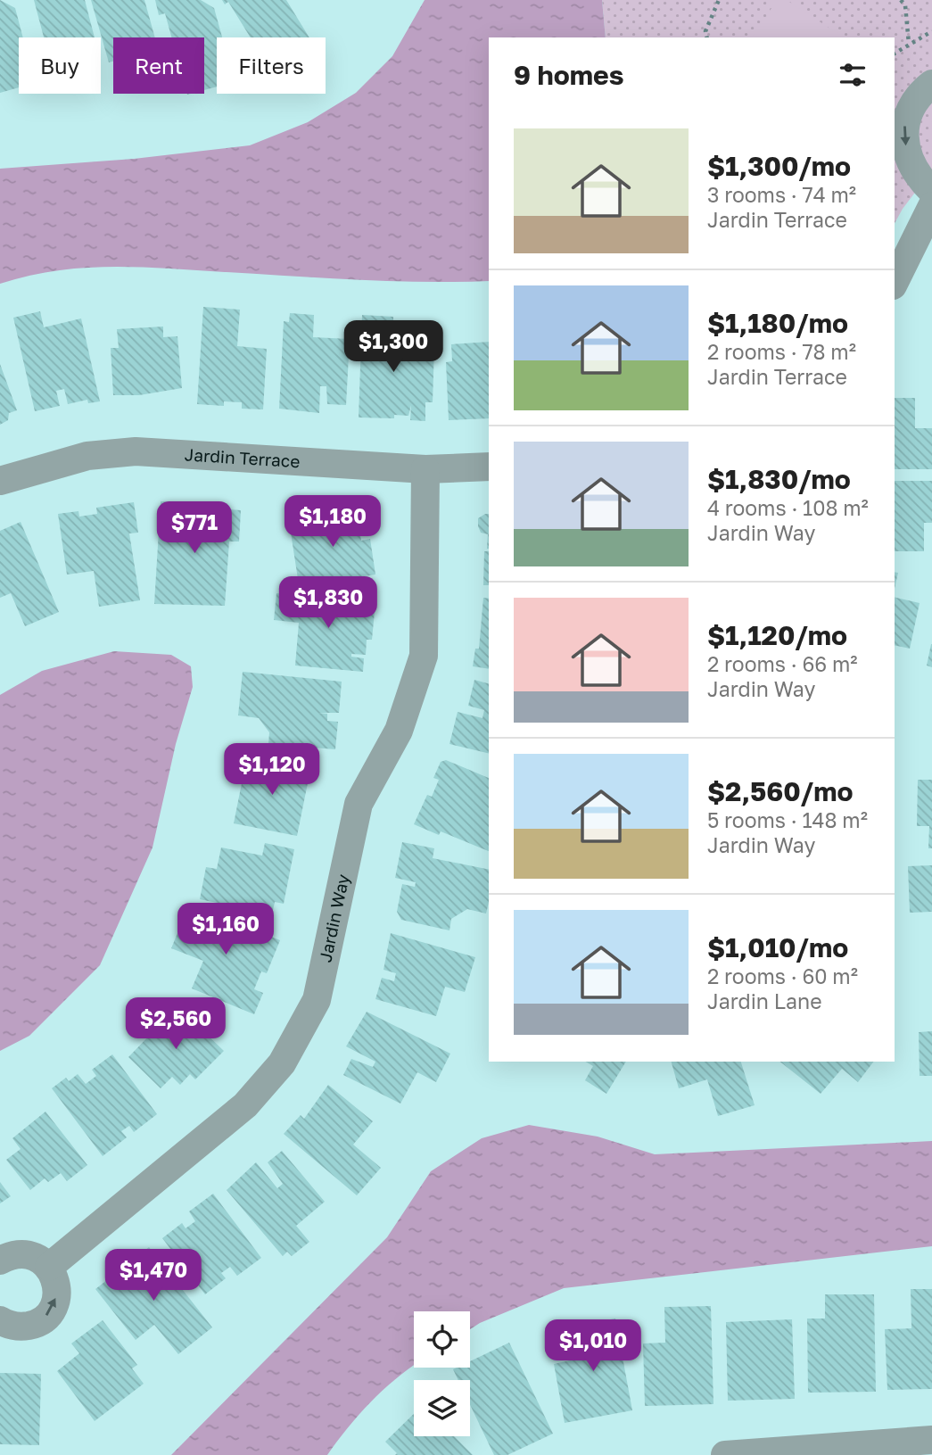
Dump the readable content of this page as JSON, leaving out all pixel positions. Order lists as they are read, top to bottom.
{
  "streets": {
    "street": ["Jardin Terrace", "Jardin Way"]
  },
  "crossings": [
    ["Jardin Terrace", "Jardin Way"]
  ],
  "page": {
    "chip": ["Buy", "Rent", "Filters"],
    "heading": "9 homes",
    "list": [
      {
        "name": "$1,300/mo",
        "note": "3 rooms · 74 m² · Jardin Terrace"
      },
      {
        "name": "$1,180/mo",
        "note": "2 rooms · 78 m² · Jardin Terrace"
      },
      {
        "name": "$1,830/mo",
        "note": "4 rooms · 108 m² · Jardin Way"
      },
      {
        "name": "$1,120/mo",
        "note": "2 rooms · 66 m² · Jardin Way"
      },
      {
        "name": "$2,560/mo",
        "note": "5 rooms · 148 m² · Jardin Way"
      },
      {
        "name": "$1,010/mo",
        "note": "2 rooms · 60 m² · Jardin Lane"
      }
    ],
    "price": [
      "$1,300",
      "$1,180",
      "$771",
      "$1,830",
      "$1,120",
      "$1,160",
      "$2,560",
      "$1,470",
      "$1,010"
    ]
  }
}
